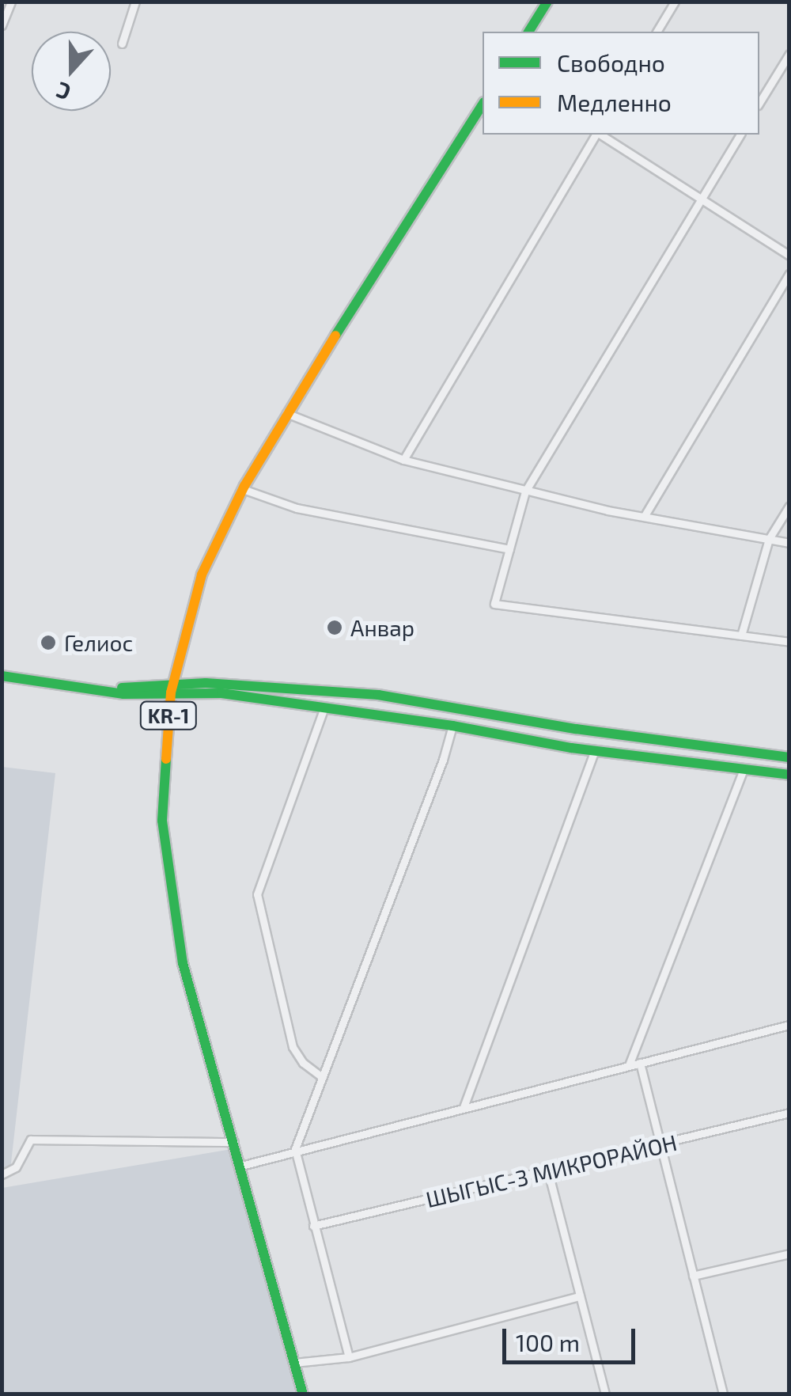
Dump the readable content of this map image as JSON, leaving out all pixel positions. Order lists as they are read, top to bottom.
{
  "streets": {
    "main road": ["KR-1"],
    "street": ["ШЫГЫС-3 МИКРОРАЙОН"]
  },
  "places": ["Анвар", "Гелиос"],
  "legend": ["Свободно", "Медленно"],
  "scale_bar": "100 m",
  "north": "bottom"
}
